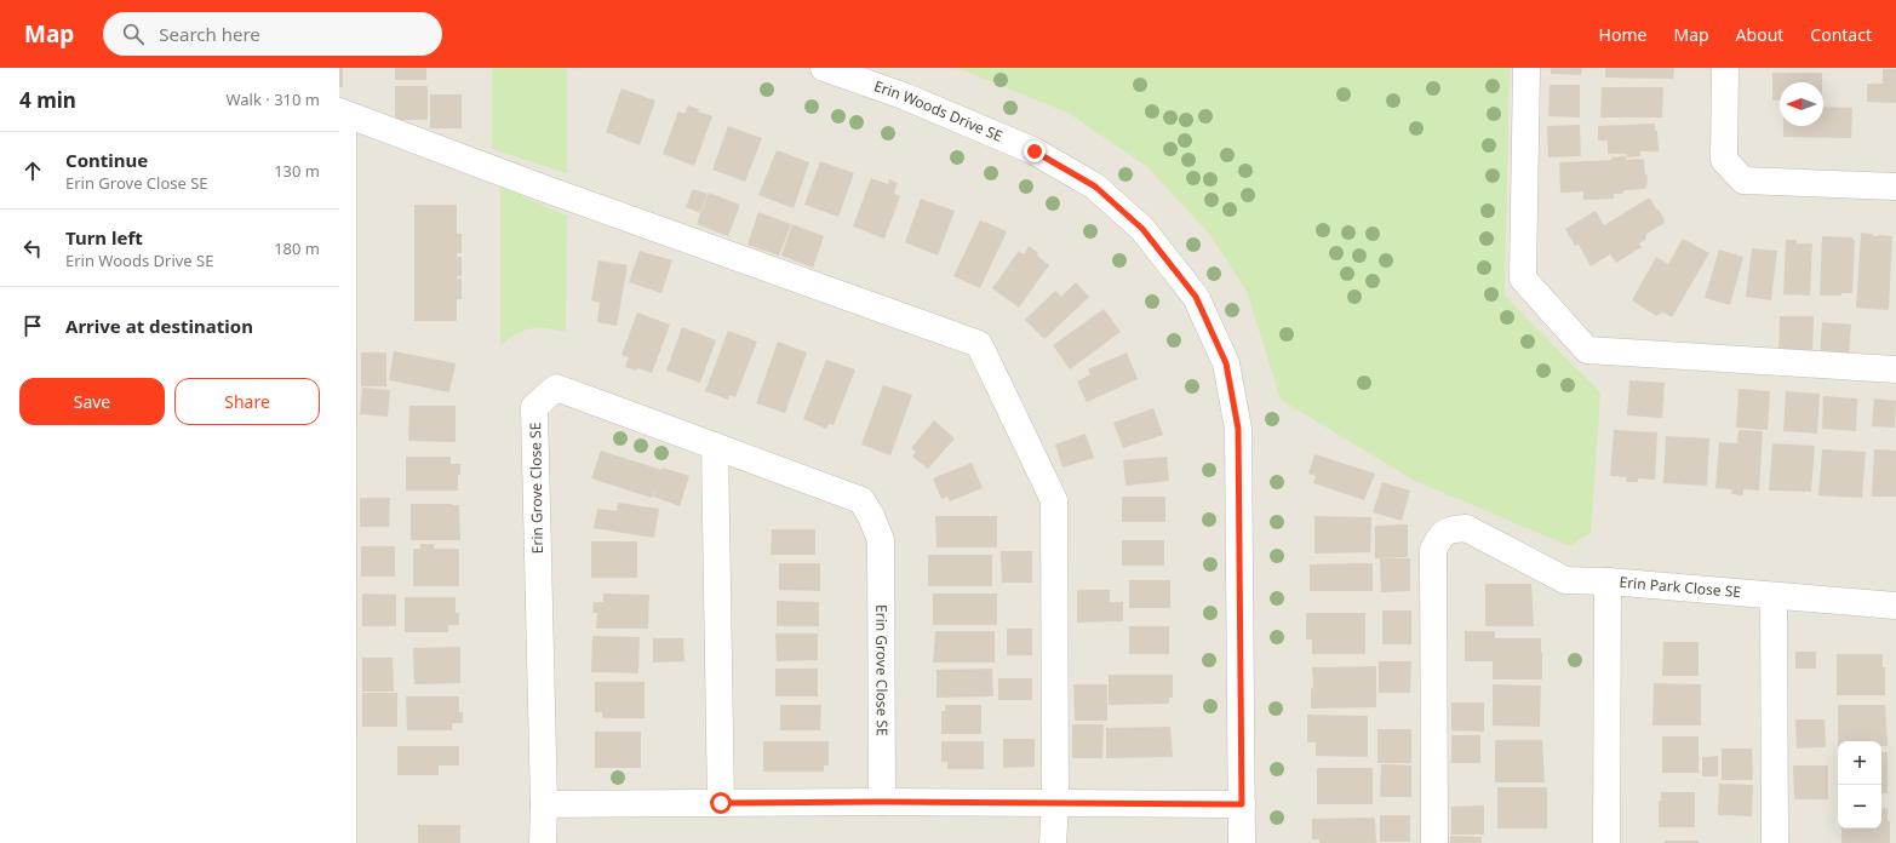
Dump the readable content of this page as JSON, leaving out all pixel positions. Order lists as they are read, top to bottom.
{
  "streets": {
    "street": ["Erin Woods Drive SE", "Erin Grove Close SE", "Erin Park Close SE"]
  },
  "north": "left",
  "page": {
    "header": "Map",
    "search": "Search here",
    "nav": [
      "Home",
      "Map",
      "About",
      "Contact"
    ],
    "heading": ["4 min", "Walk · 310 m"],
    "list": [
      ["Continue", "Erin Grove Close SE", "130 m"],
      ["Turn left", "Erin Woods Drive SE", "180 m"],
      "Arrive at destination"
    ],
    "buttons": ["Save", "Share"],
    "map_buttons": ["+", "−"]
  }
}
